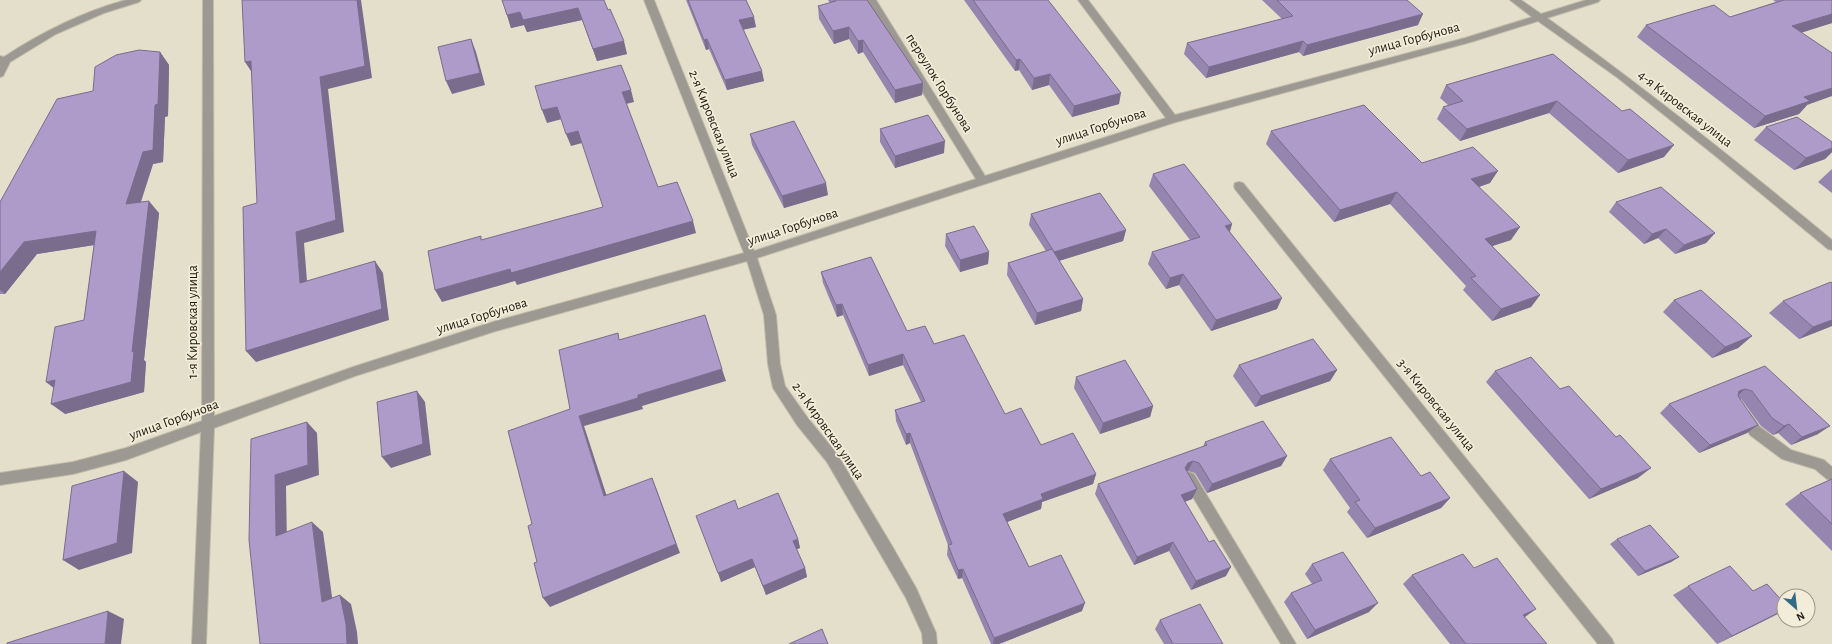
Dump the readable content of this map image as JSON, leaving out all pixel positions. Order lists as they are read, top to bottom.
{
  "streets": {
    "street": [
      "улица Горбунова",
      "переулок Горбунова",
      "4-я Кировская улица",
      "2-я Кировская улица",
      "1-я Кировская улица",
      "3-я Кировская улица"
    ]
  },
  "crossings": [
    ["улица Горбунова", "переулок Горбунова"],
    ["улица Горбунова", "4-я Кировская улица"],
    ["улица Горбунова", "2-я Кировская улица"],
    ["улица Горбунова", "1-я Кировская улица"]
  ],
  "north": "bottom right"
}
